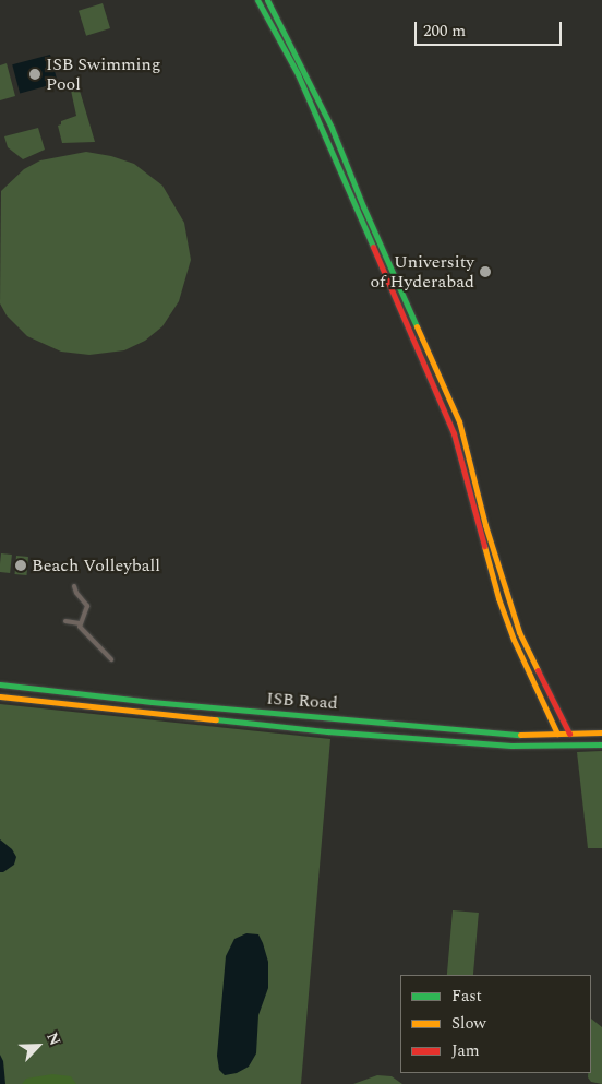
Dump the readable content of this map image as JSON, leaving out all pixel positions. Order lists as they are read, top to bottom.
{
  "streets": {
    "street": ["ISB Road"]
  },
  "places": ["ISB Swimming Pool", "University of Hyderabad", "Beach Volleyball"],
  "legend": ["Fast", "Slow", "Jam"],
  "scale_bar": "200 m",
  "north": "top right"
}
